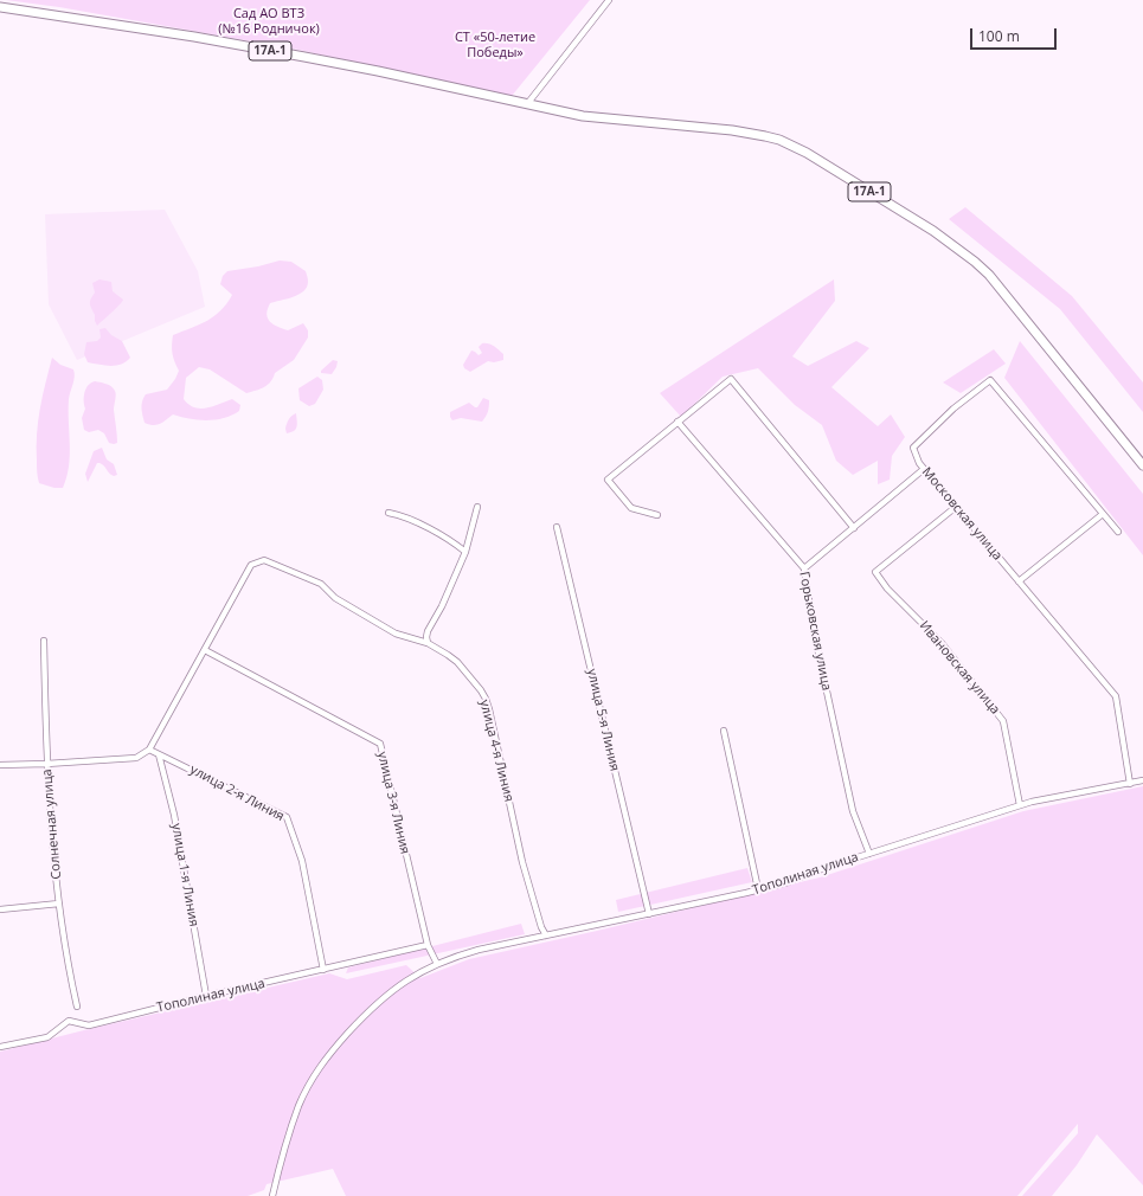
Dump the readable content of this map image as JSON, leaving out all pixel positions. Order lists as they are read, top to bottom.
{
  "streets": {
    "main road": ["17А-1"],
    "street": [
      "Московская улица",
      "Горьковская улица",
      "Ивановская улица",
      "улица 5-я Линия",
      "улица 4-я Линия",
      "улица 2-я Линия",
      "улица 3-я Линия",
      "Солнечная улица",
      "Тополиная улица",
      "улица 1-я Линия"
    ]
  },
  "crossings": [
    ["Московская улица", "Ивановская улица"],
    ["Московская улица", "Тополиная улица"],
    ["Горьковская улица", "Тополиная улица"],
    ["Ивановская улица", "Тополиная улица"],
    ["улица 5-я Линия", "Тополиная улица"],
    ["улица 4-я Линия", "улица 3-я Линия"],
    ["улица 4-я Линия", "Тополиная улица"],
    ["улица 2-я Линия", "Тополиная улица"],
    ["улица 2-я Линия", "улица 1-я Линия"],
    ["улица 3-я Линия", "Тополиная улица"],
    ["Тополиная улица", "улица 1-я Линия"]
  ],
  "parks": ["Сад АО ВТЗ (№16 Родничок)", "СТ «50-летие Победы»"],
  "scale_bar": "100 m"
}
